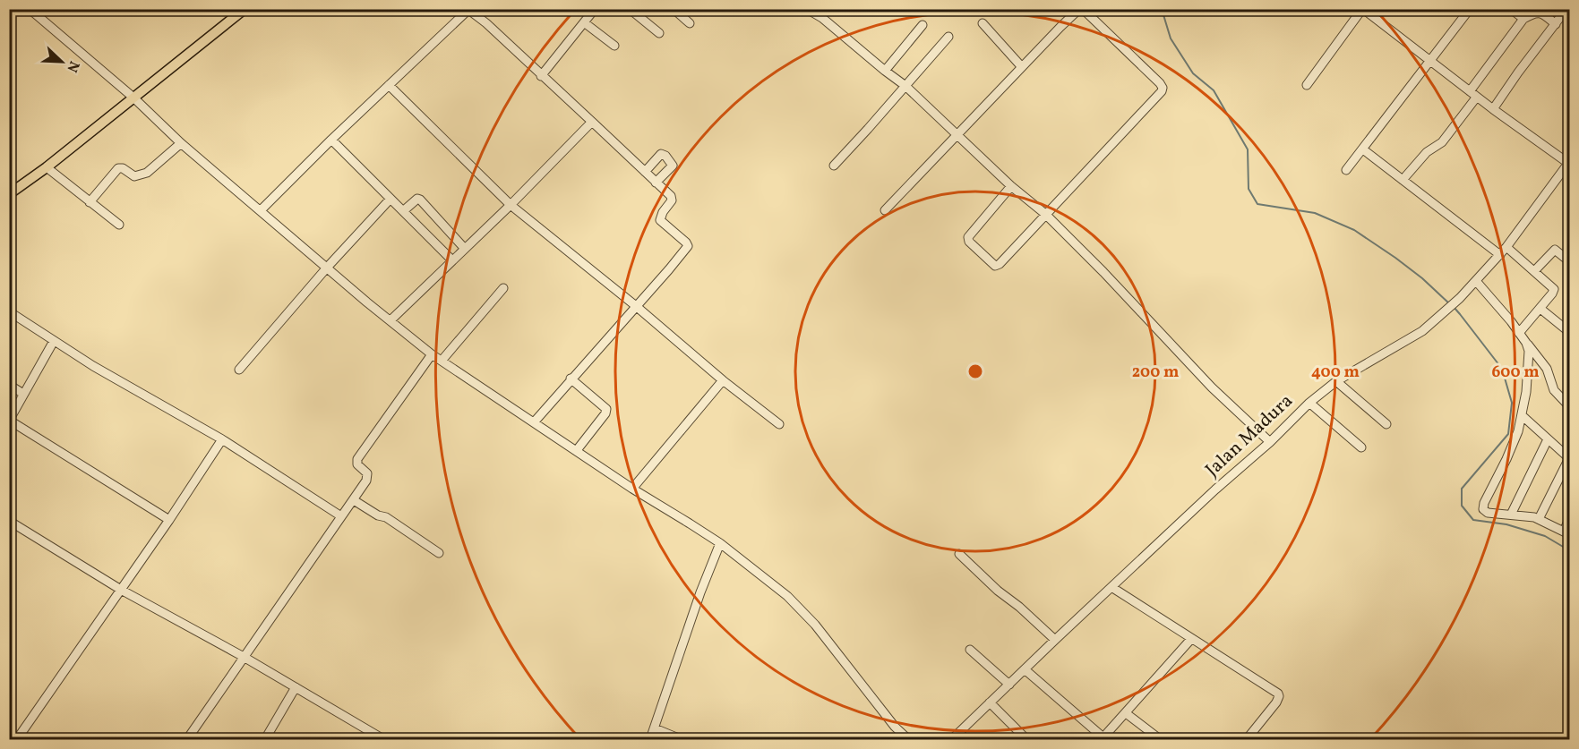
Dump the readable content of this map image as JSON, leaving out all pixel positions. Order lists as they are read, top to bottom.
{
  "streets": {
    "street": ["Jalan Madura"]
  },
  "north": "bottom right",
  "rings": ["200 m", "400 m", "600 m"]
}
